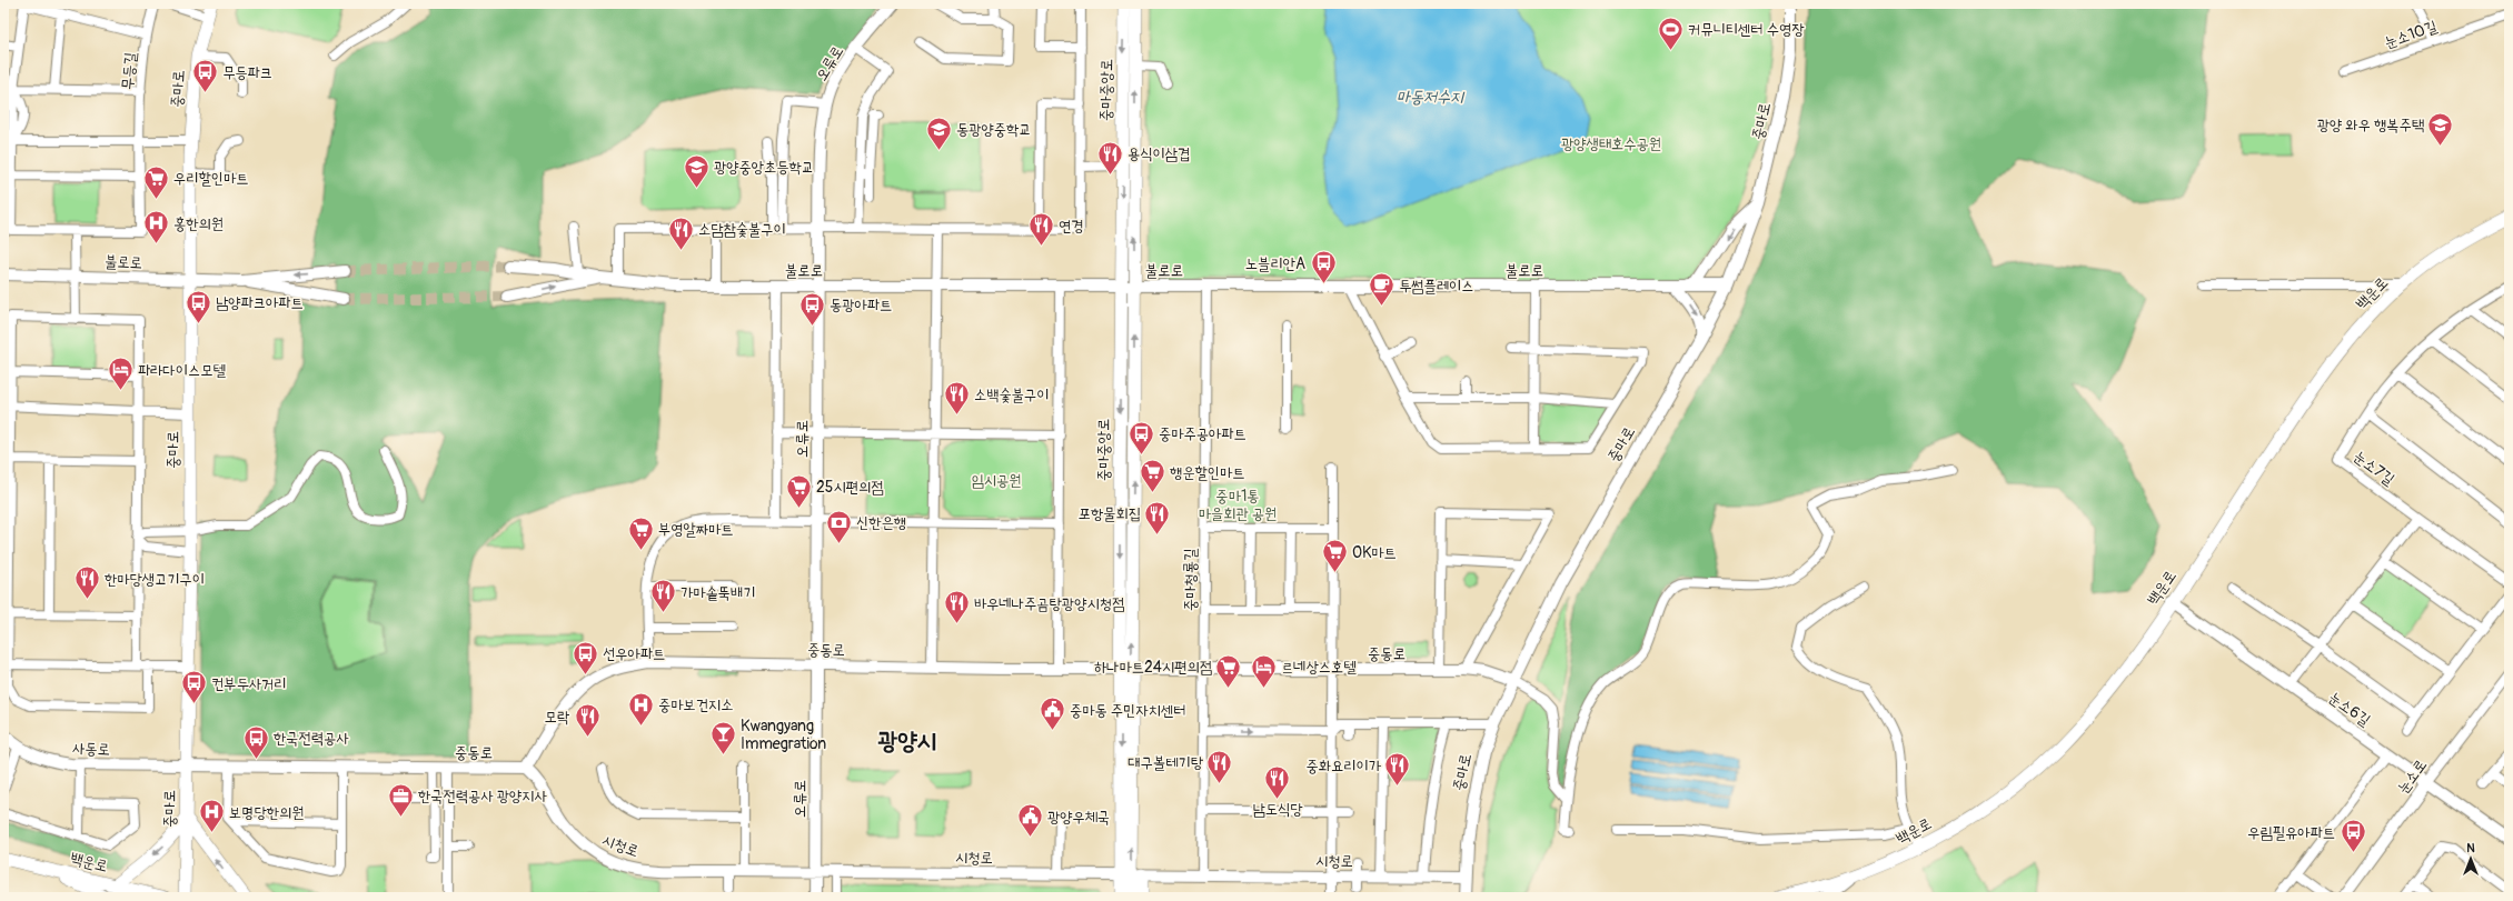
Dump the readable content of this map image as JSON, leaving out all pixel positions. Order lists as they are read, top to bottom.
{
  "streets": {
    "main road": ["중마로", "중마중앙로", "백운로"],
    "street": [
      "눈소10길",
      "오류로",
      "무등길",
      "불로로",
      "눈소7길",
      "중마청룡길",
      "중동로",
      "눈소6길",
      "사동로",
      "눈소로",
      "시청로"
    ]
  },
  "crossings": [
    ["오류로", "불로로"],
    ["오류로", "중동로"],
    ["오류로", "시청로"],
    ["중마로", "불로로"],
    ["중마로", "중동로"],
    ["중마로", "사동로"],
    ["중마로", "시청로"],
    ["중마중앙로", "불로로"],
    ["중마중앙로", "중동로"],
    ["중마중앙로", "시청로"],
    ["불로로", "중마청룡길"],
    ["백운로", "눈소6길"],
    ["중마청룡길", "중동로"],
    ["중마청룡길", "시청로"],
    ["중동로", "사동로"],
    ["중동로", "시청로"],
    ["눈소6길", "눈소로"]
  ],
  "districts": ["광양시"],
  "water": ["마동저수지"],
  "parks": ["광양생태호수공원", "임시공원", "중마1통 마을회관 공원"],
  "places": {
    "sports": ["커뮤니티센터 수영장"],
    "bus stop": [
      "무등파크",
      "노블리안A",
      "남양파크아파트",
      "동광아파트",
      "중마주공아파트",
      "선우아파트",
      "컨부두사거리",
      "한국전력공사",
      "우림필유아파트"
    ],
    "school or university": ["광양 와우 행복주택", "동광양중학교", "광양중앙초등학교"],
    "restaurant": [
      "용식이삼겹",
      "연경",
      "소담참숯불구이",
      "소백숯불구이",
      "포항물회집",
      "한마당생고기구이",
      "가마솥뚝배기",
      "바우네나주곰탕광양시청점",
      "모락",
      "대구볼테기탕",
      "중화요리이가",
      "남도식당"
    ],
    "supermarket": [
      "우리할인마트",
      "행운할인마트",
      "25시편의점",
      "부영알짜마트",
      "OK마트",
      "하나마트24시편의점"
    ],
    "hospital": ["홍한의원", "중마보건지소", "보명당한의원"],
    "cafe": ["투썸플레이스"],
    "hotel": ["파라다이스모텔", "르네상스호텔"],
    "bank": ["신한은행"],
    "public building": ["중마동 주민자치센터", "광양우체국"],
    "bar": ["Kwangyang Immegration"],
    "office": ["한국전력공사 광양지사"]
  },
  "north": "top"
}
